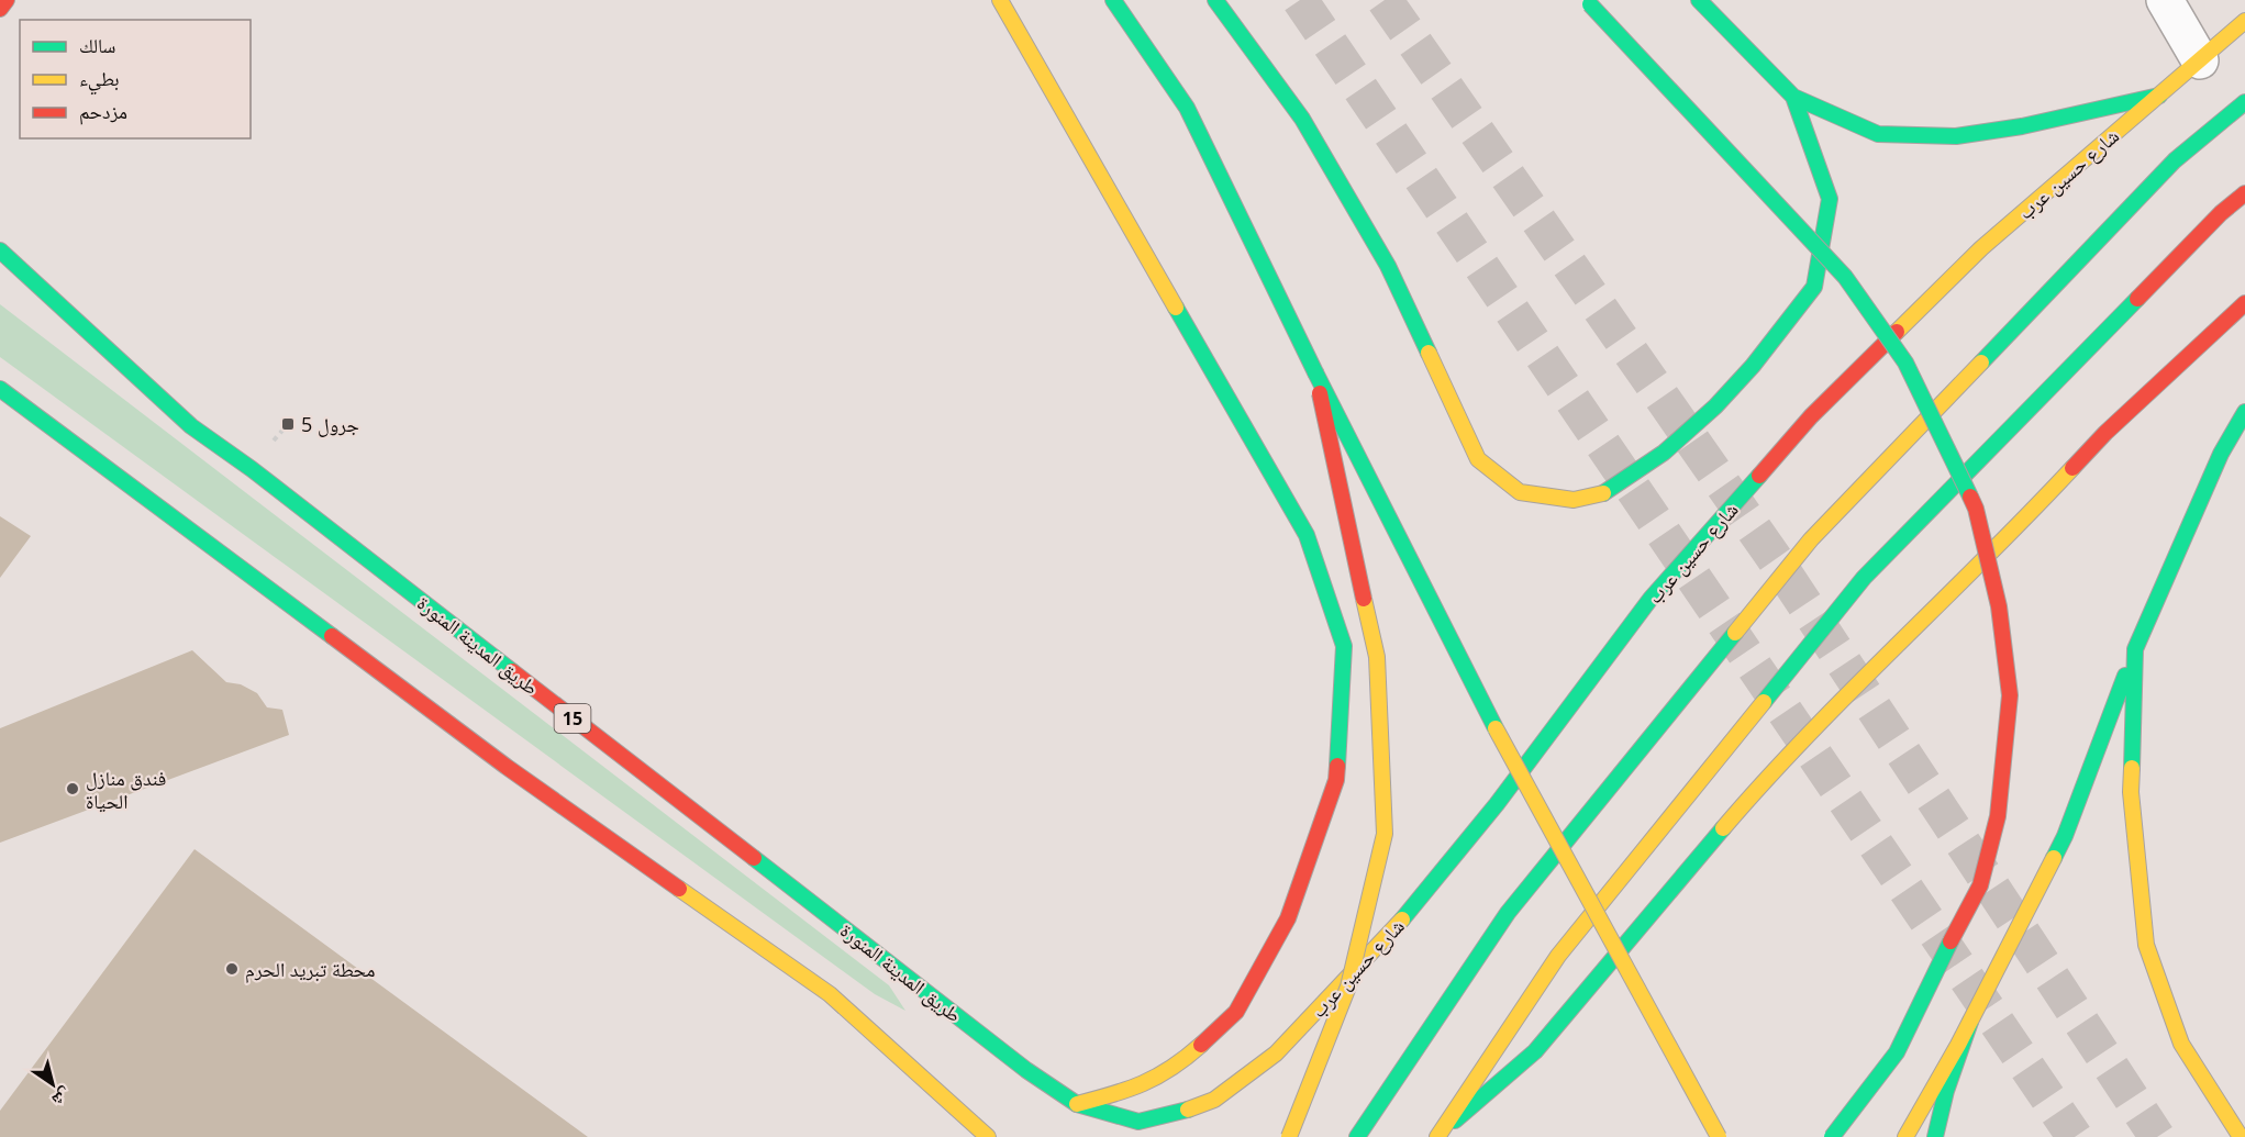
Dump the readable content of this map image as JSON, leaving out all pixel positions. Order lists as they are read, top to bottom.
{
  "streets": {
    "main road": ["شارع حسين عرب", "طريق المدينة المنورة", "15"]
  },
  "crossings": [
    ["شارع حسين عرب", "طريق المدينة المنورة"]
  ],
  "places": {
    "transit": ["جرول 5"],
    "other": ["فندق منازل الحياة", "محطة تبريد الحرم"]
  },
  "legend": ["سالك", "بطيء", "مزدحم"],
  "north": "bottom right"
}
